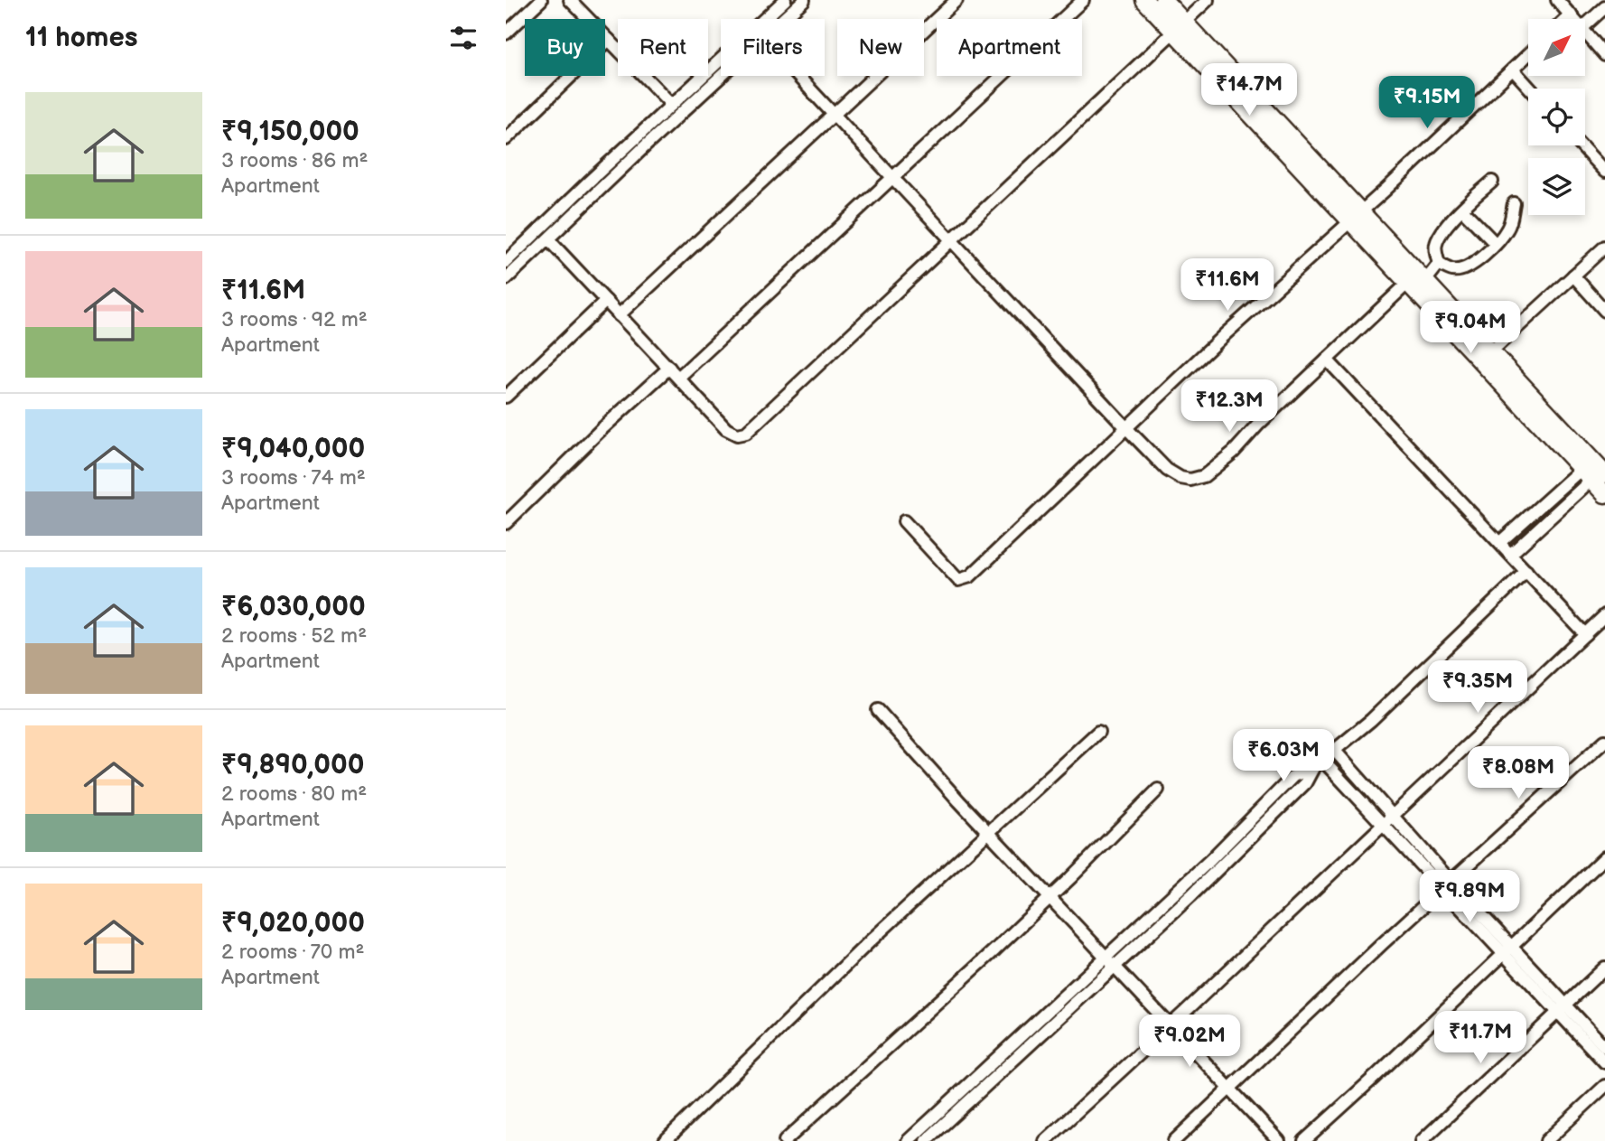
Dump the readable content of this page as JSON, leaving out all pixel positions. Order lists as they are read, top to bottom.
{
  "north": "top right",
  "page": {
    "heading": "11 homes",
    "chip": [
      "Buy",
      "Rent",
      "Filters",
      "New",
      "Apartment"
    ],
    "price": [
      "₹14.7M",
      "₹9.15M",
      "₹11.6M",
      "₹9.04M",
      "₹12.3M",
      "₹9.35M",
      "₹6.03M",
      "₹8.08M",
      "₹9.89M",
      "₹11.7M",
      "₹9.02M"
    ],
    "list": [
      {
        "name": "₹9,150,000",
        "note": "3 rooms · 86 m² · Apartment"
      },
      {
        "name": "₹11.6M",
        "note": "3 rooms · 92 m² · Apartment"
      },
      {
        "name": "₹9,040,000",
        "note": "3 rooms · 74 m² · Apartment"
      },
      {
        "name": "₹6,030,000",
        "note": "2 rooms · 52 m² · Apartment"
      },
      {
        "name": "₹9,890,000",
        "note": "2 rooms · 80 m² · Apartment"
      },
      {
        "name": "₹9,020,000",
        "note": "2 rooms · 70 m² · Apartment"
      }
    ]
  }
}
